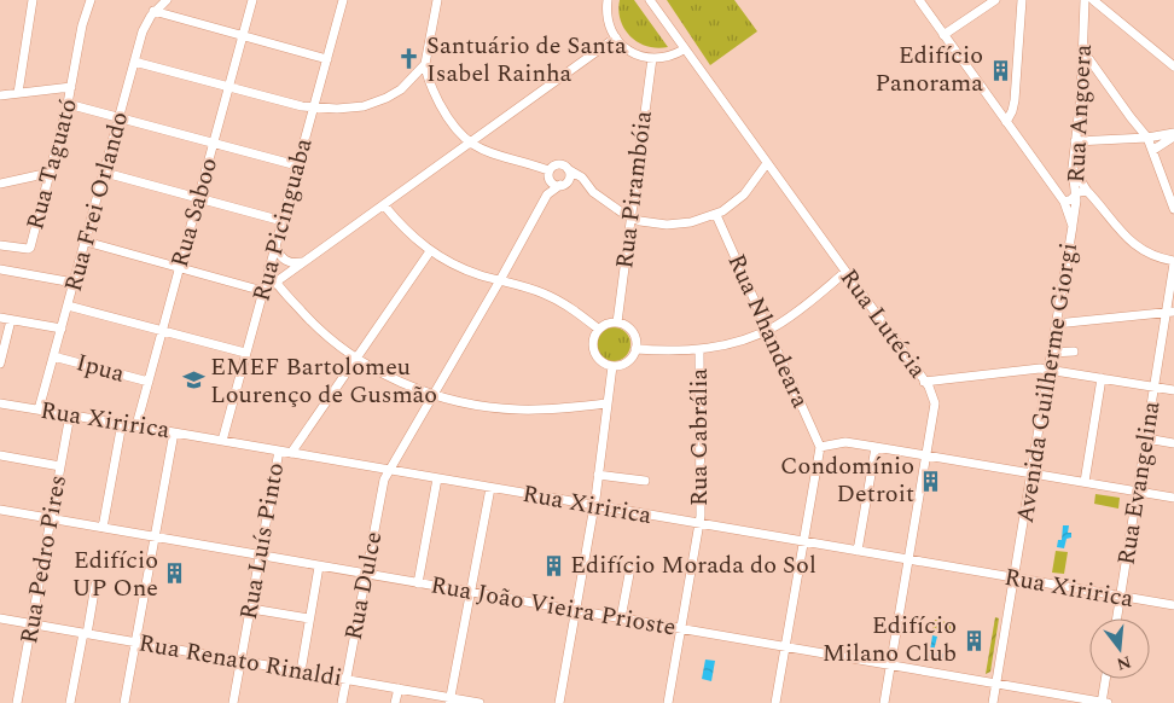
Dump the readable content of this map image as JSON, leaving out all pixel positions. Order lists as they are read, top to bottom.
{
  "streets": {
    "street": [
      "Rua Angoera",
      "Rua Taguató",
      "Rua Pirambóia",
      "Rua Frei Orlando",
      "Rua Saboo",
      "Rua Picinguaba",
      "Rua Lutécia",
      "Rua Nhandeara",
      "Ipua",
      "Avenida Guilherme Giorgi",
      "Rua Xiririca",
      "Rua Cabrália",
      "Rua Evangelina",
      "Rua Luís Pinto",
      "Rua Pedro Pires",
      "Rua Dulce",
      "Rua João Vieira Prioste",
      "Rua Renato Rinaldi"
    ]
  },
  "crossings": [
    ["Rua Angoera", "Avenida Guilherme Giorgi"],
    ["Rua Frei Orlando", "Ipua"],
    ["Rua Frei Orlando", "Rua Xiririca"],
    ["Rua Saboo", "Ipua"],
    ["Rua Saboo", "Rua Xiririca"],
    ["Rua Picinguaba", "Rua Xiririca"],
    ["Rua Lutécia", "Rua Xiririca"],
    ["Rua Lutécia", "Rua João Vieira Prioste"],
    ["Avenida Guilherme Giorgi", "Rua Xiririca"],
    ["Avenida Guilherme Giorgi", "Rua João Vieira Prioste"],
    ["Rua Xiririca", "Rua Cabrália"],
    ["Rua Xiririca", "Rua Evangelina"],
    ["Rua Xiririca", "Rua Luís Pinto"],
    ["Rua Xiririca", "Rua Pedro Pires"],
    ["Rua Xiririca", "Rua Dulce"],
    ["Rua Cabrália", "Rua João Vieira Prioste"],
    ["Rua Luís Pinto", "Rua João Vieira Prioste"],
    ["Rua Luís Pinto", "Rua Renato Rinaldi"],
    ["Rua Pedro Pires", "Rua João Vieira Prioste"],
    ["Rua Pedro Pires", "Rua Renato Rinaldi"],
    ["Rua Dulce", "Rua João Vieira Prioste"],
    ["Rua Dulce", "Rua Renato Rinaldi"]
  ],
  "places": {
    "church": ["Santuário de Santa Isabel Rainha"],
    "building": [
      "Edifício Panorama",
      "Condomínio Detroit",
      "Edifício Morada do Sol",
      "Edifício UP One",
      "Edifício Milano Club"
    ],
    "school or university": ["EMEF Bartolomeu Lourenço de Gusmão"]
  },
  "north": "bottom"
}
